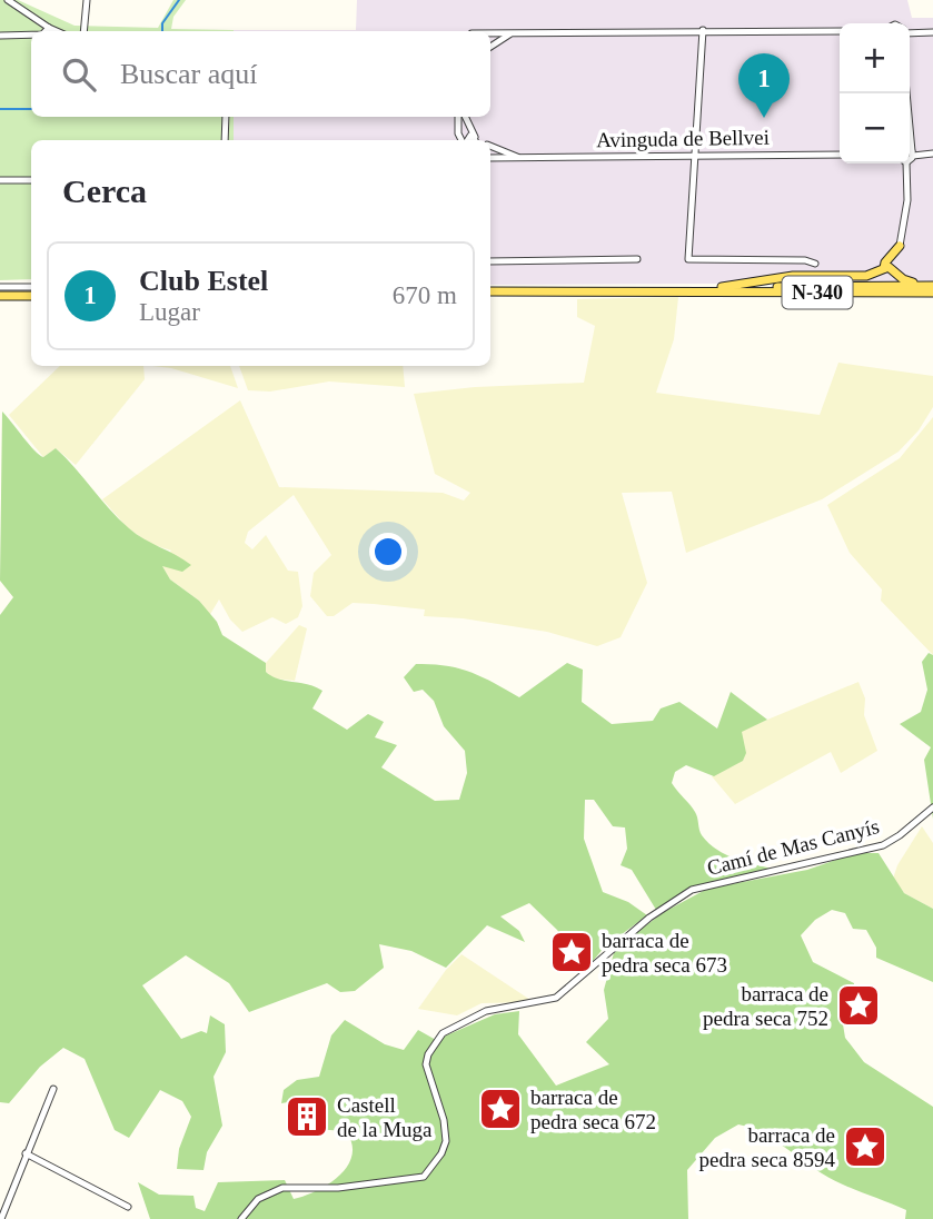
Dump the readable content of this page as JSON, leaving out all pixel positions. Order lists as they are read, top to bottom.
{
  "streets": {
    "main road": ["N-340"],
    "street": ["Avinguda de Bellvei", "Camí de Mas Canyís"]
  },
  "places": {
    "place": [
      "barraca de pedra seca 673",
      "barraca de pedra seca 752",
      "barraca de pedra seca 672",
      "barraca de pedra seca 8594"
    ],
    "building": ["Castell de la Muga"]
  },
  "page": {
    "map_buttons": ["+", "−"],
    "search": "Buscar aquí",
    "pins": "1",
    "heading": "Cerca",
    "list": [
      {
        "mark": "1",
        "name": "Club Estel",
        "note": "Lugar",
        "value": "670 m"
      }
    ]
  }
}
